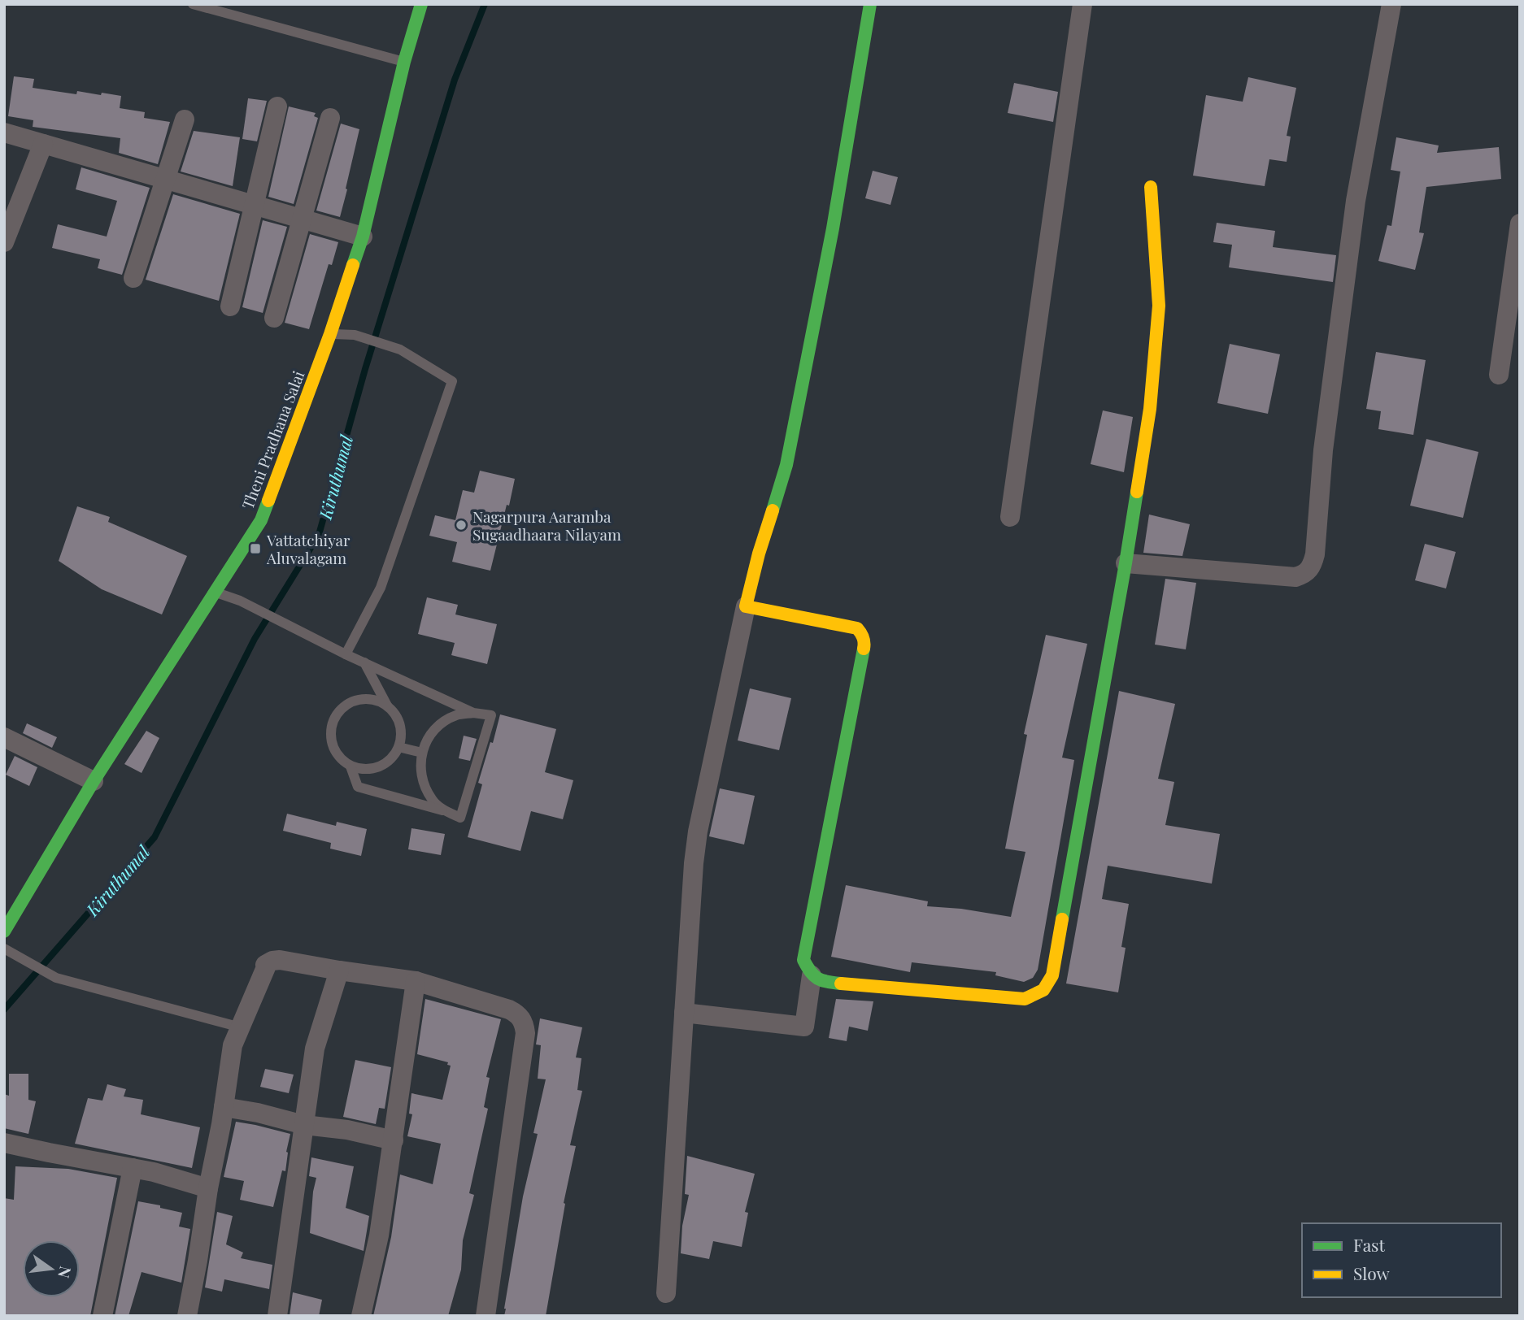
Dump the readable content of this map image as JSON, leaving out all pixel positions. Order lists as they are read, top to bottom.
{
  "streets": {
    "street": ["Theni Pradhana Salai"]
  },
  "water": ["Kiruthumal"],
  "places": {
    "other": ["Nagarpura Aaramba Sugaadhaara Nilayam"],
    "transit": ["Vattatchiyar Aluvalagam"]
  },
  "legend": ["Fast", "Slow"],
  "north": "right"
}
